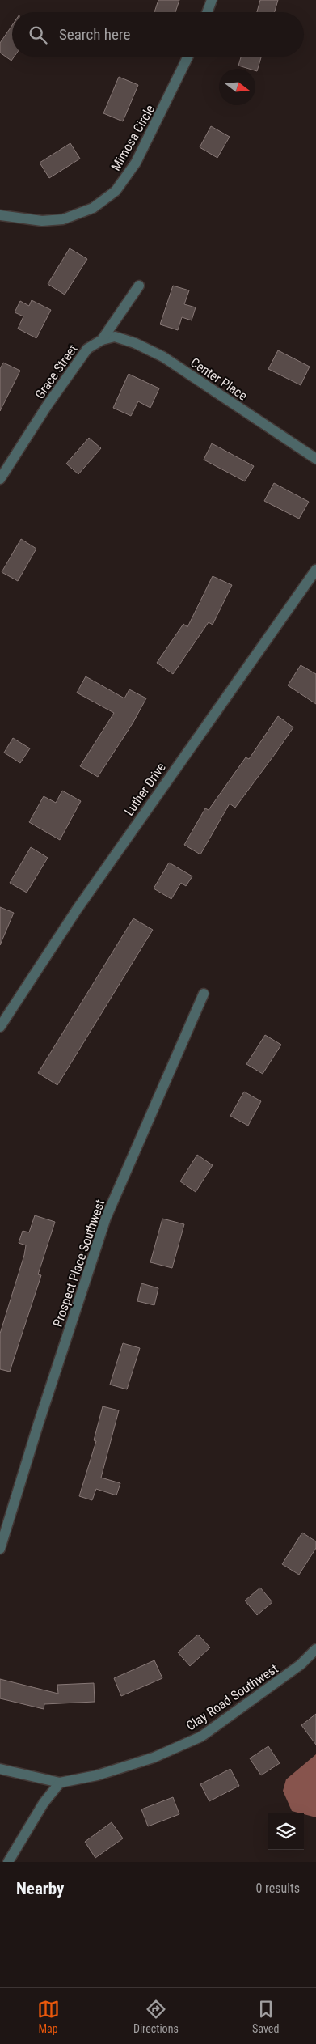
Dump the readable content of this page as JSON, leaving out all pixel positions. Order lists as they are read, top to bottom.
{
  "streets": {
    "street": [
      "Mimosa Circle",
      "Grace Street",
      "Center Place",
      "Luther Drive",
      "Prospect Place Southwest",
      "Clay Road Southwest"
    ]
  },
  "crossings": [
    ["Grace Street", "Center Place"]
  ],
  "north": "right",
  "page": {
    "search": "Search here",
    "heading": ["Nearby", "0 results"],
    "nav": ["Map", "Directions", "Saved"]
  }
}
